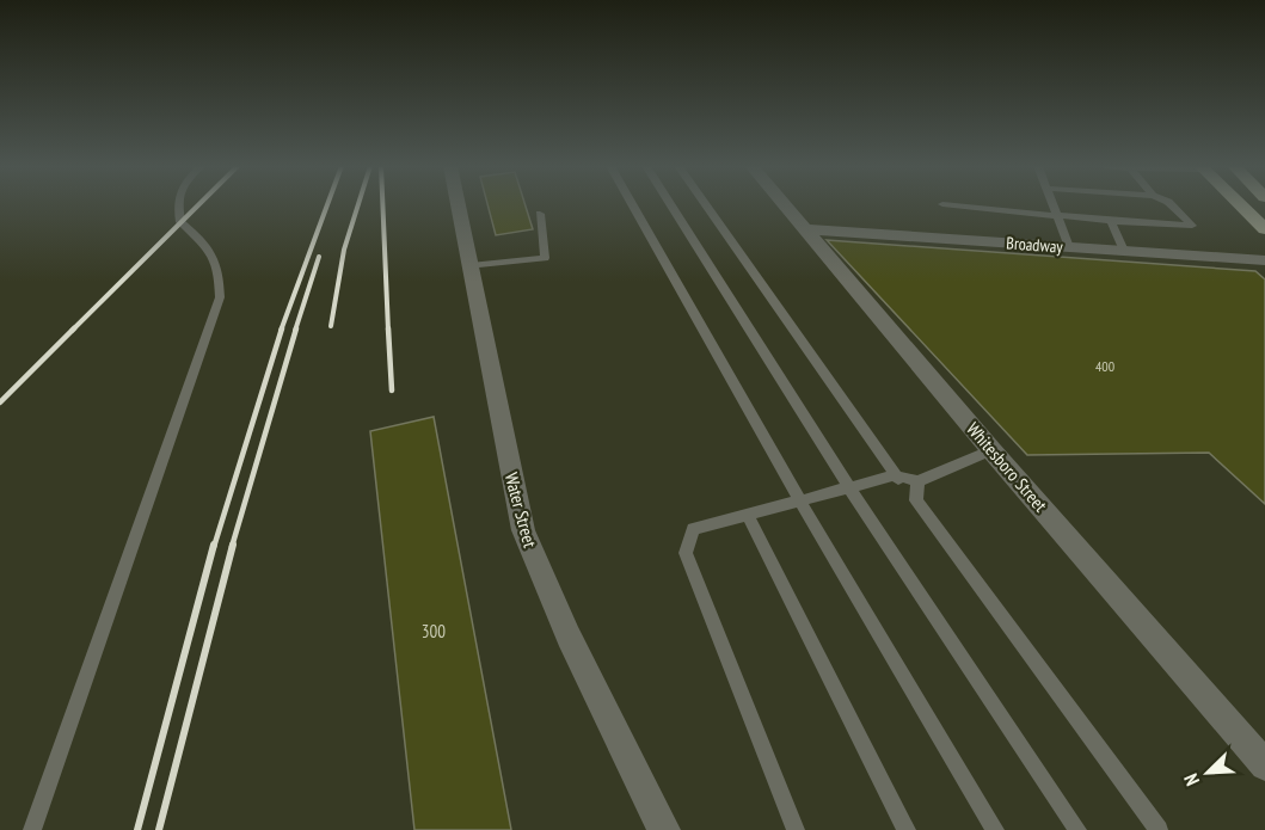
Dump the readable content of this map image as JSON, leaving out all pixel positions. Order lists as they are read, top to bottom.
{
  "streets": {
    "street": ["Broadway", "Whitesboro Street", "Water Street"]
  },
  "crossings": [
    ["Broadway", "Whitesboro Street"]
  ],
  "house_numbers": ["400", "300"],
  "north": "bottom left"
}
